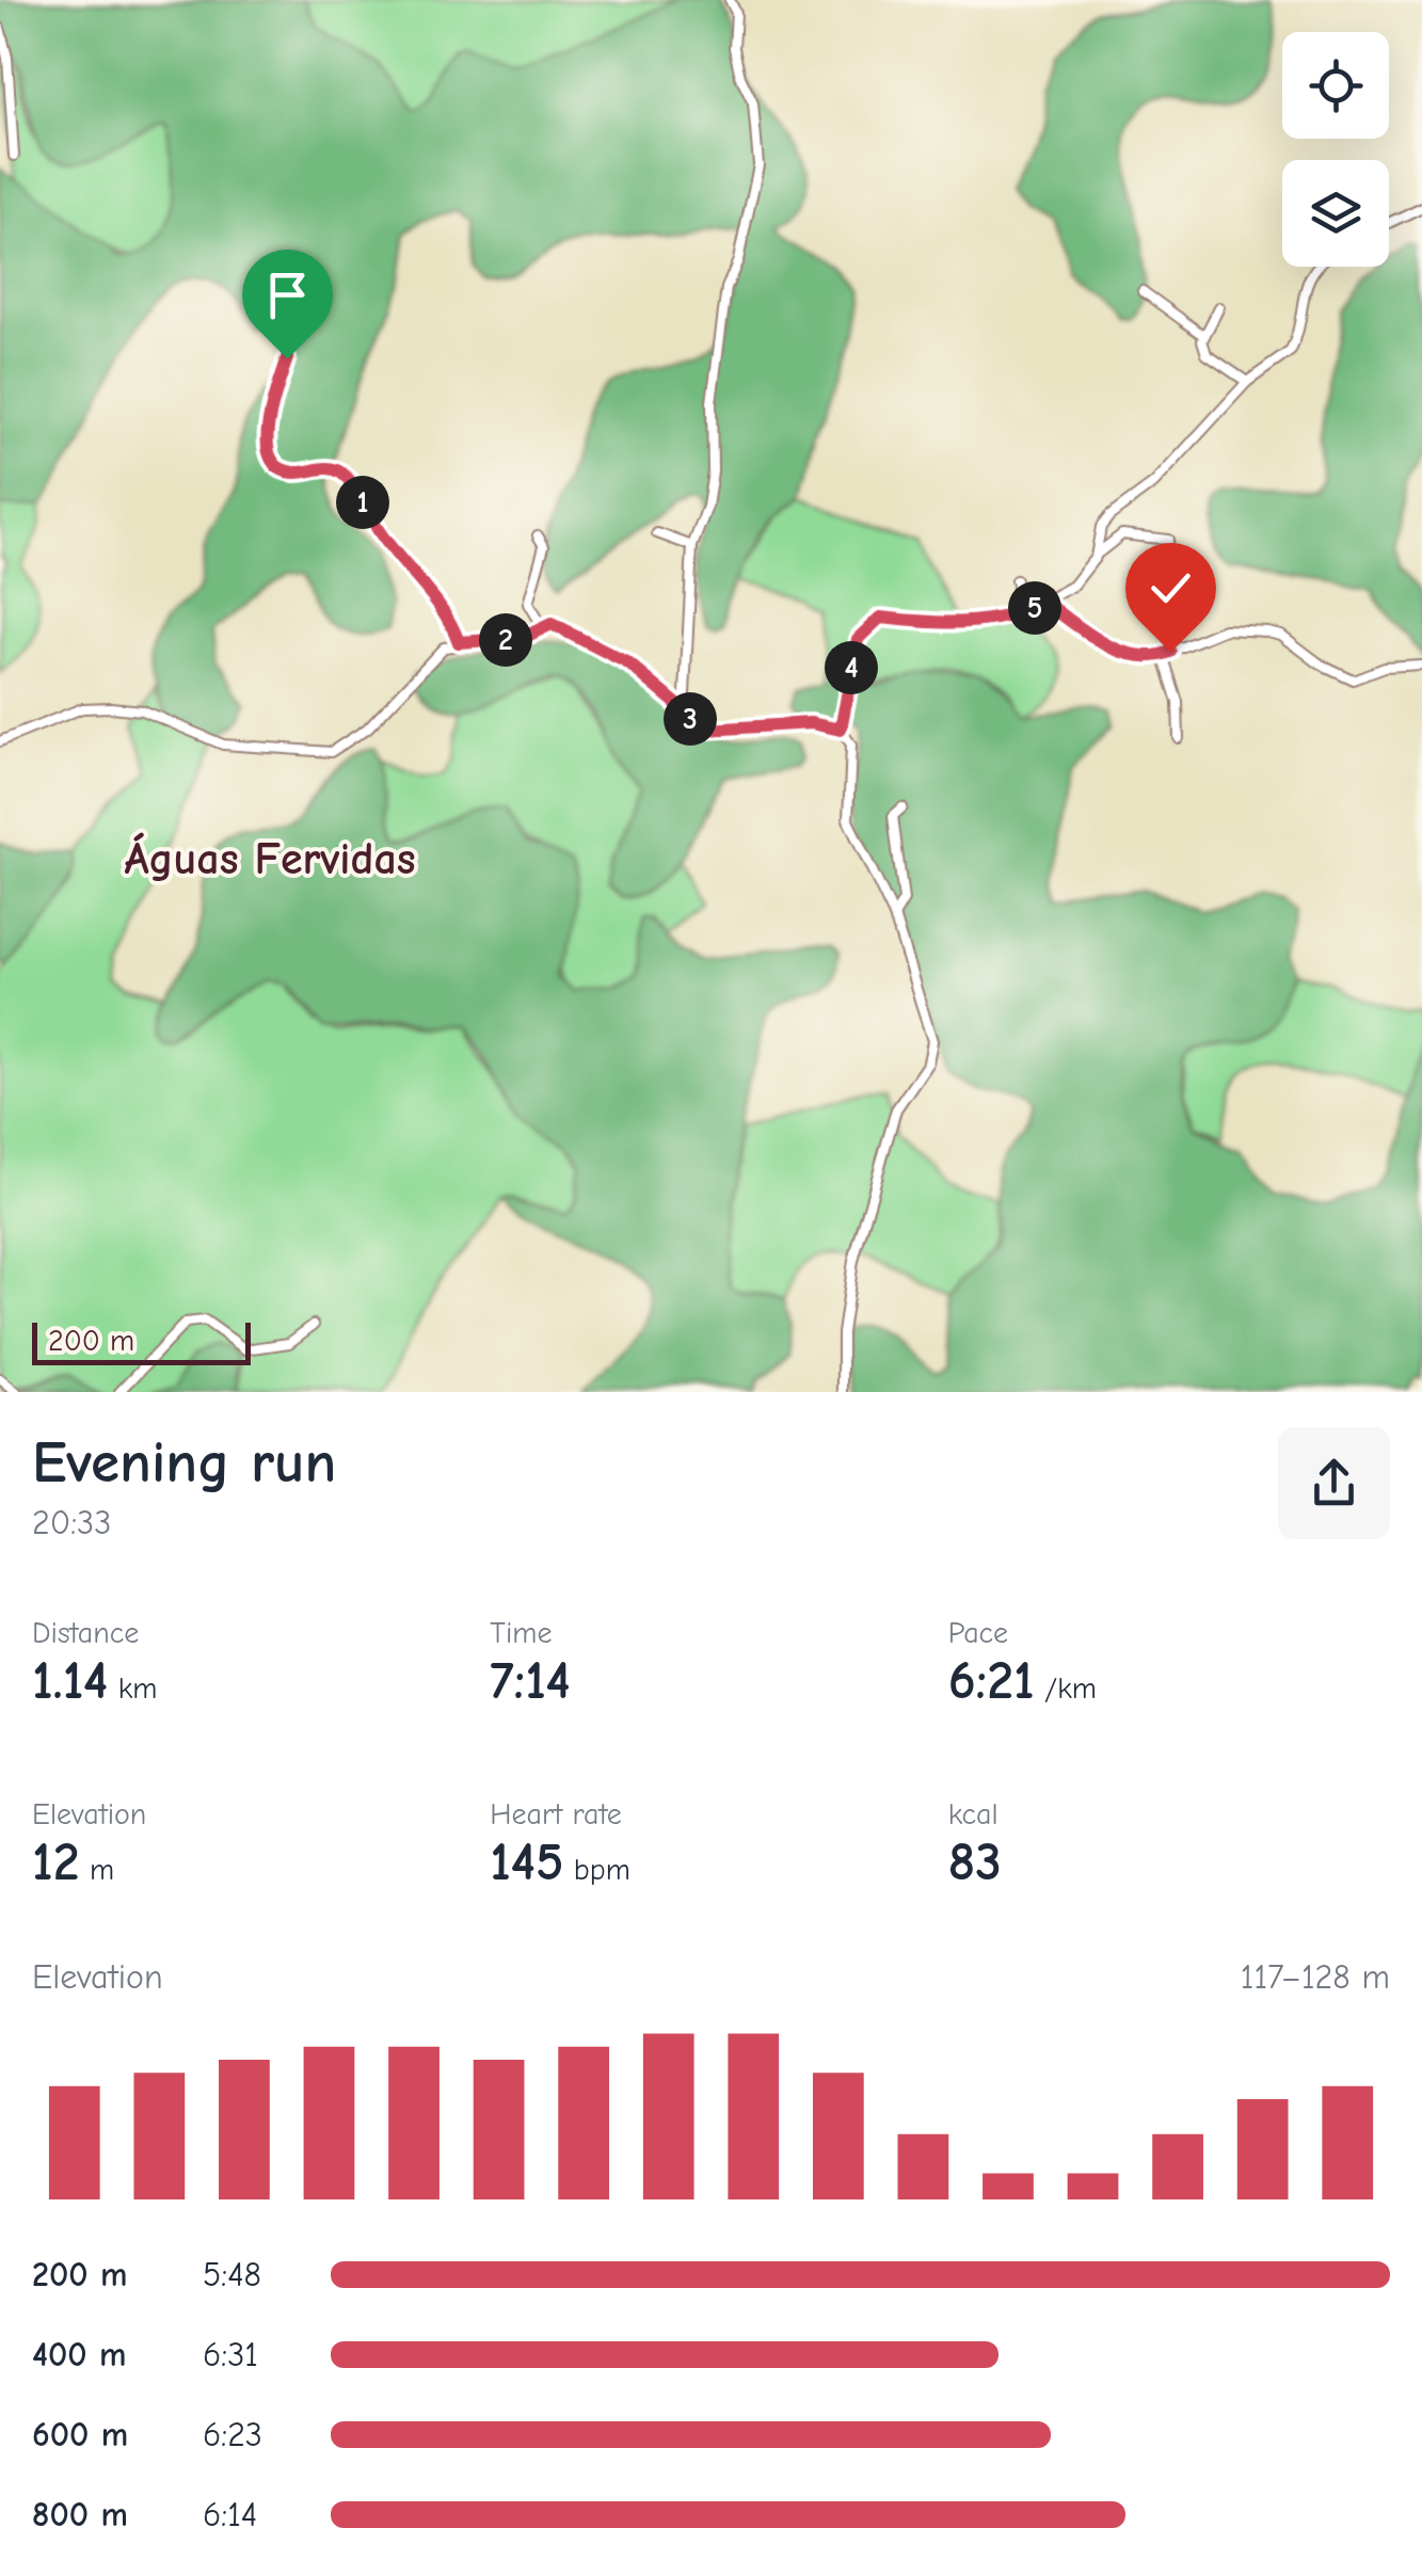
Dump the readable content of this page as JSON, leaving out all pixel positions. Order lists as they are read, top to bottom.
{
  "districts": ["Águas Fervidas"],
  "scale_bar": "200 m",
  "page": {
    "pins": [
      "1",
      "5",
      "2",
      "4",
      "3"
    ],
    "scale": "200 m",
    "heading": ["Evening run", "20:33"],
    "stats": [
      ["Distance", "1.14 km"],
      ["Time", "7:14"],
      ["Pace", "6:21 /km"],
      ["Elevation", "12 m"],
      ["Heart rate", "145 bpm"],
      ["kcal", "83"]
    ],
    "chart": ["Elevation", "117–128 m"],
    "list": [
      {
        "name": "200 m",
        "note": "5:48"
      },
      {
        "name": "400 m",
        "note": "6:31"
      },
      {
        "name": "600 m",
        "note": "6:23"
      },
      {
        "name": "800 m",
        "note": "6:14"
      }
    ]
  }
}
